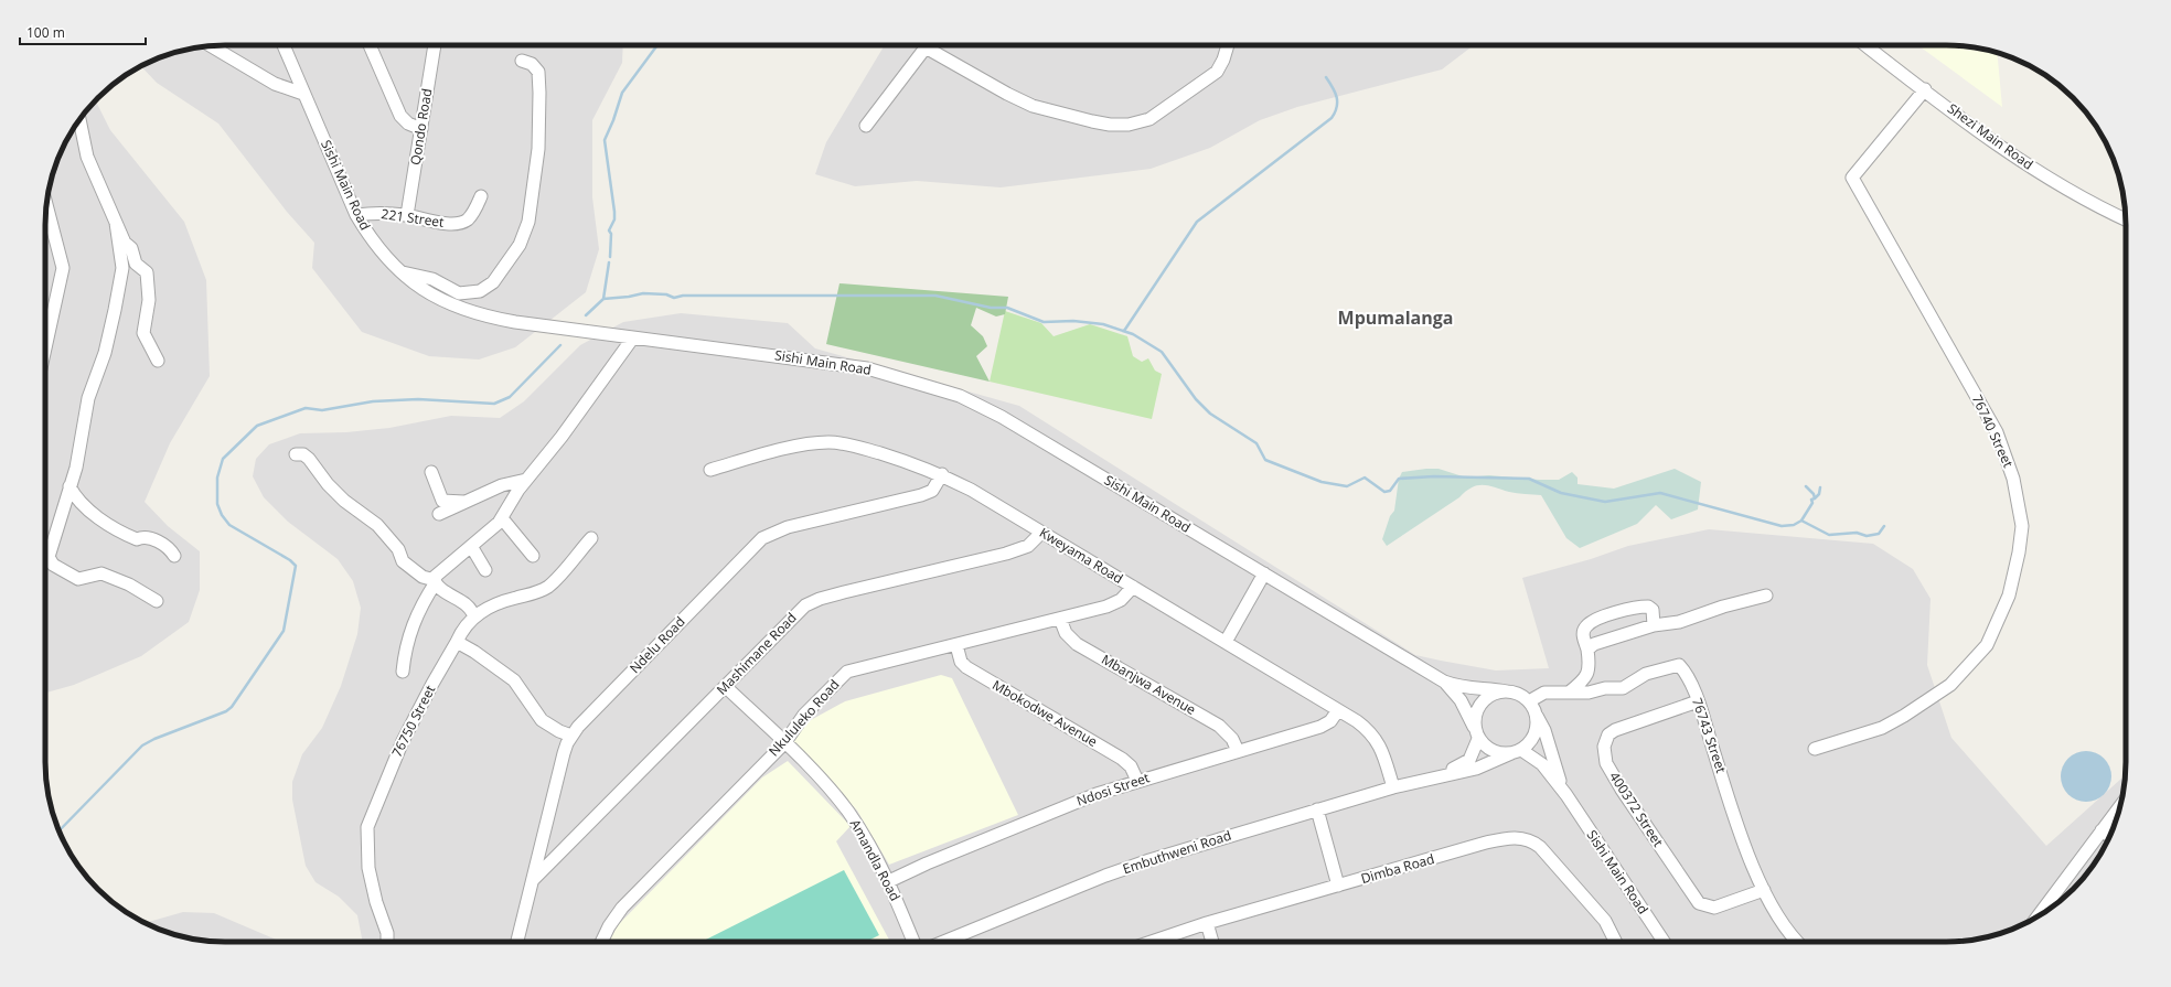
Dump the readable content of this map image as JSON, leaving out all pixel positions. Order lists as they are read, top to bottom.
{
  "streets": {
    "street": [
      "Qondo Road",
      "Shezi Main Road",
      "Sishi Main Road",
      "221 Street",
      "76740 Street",
      "Kweyama Road",
      "Ndelu Road",
      "Mashimane Road",
      "Mbanjwa Avenue",
      "Mbokodwe Avenue",
      "Nkululeko Road",
      "76750 Street",
      "76743 Street",
      "Ndosi Street",
      "400372 Street",
      "Embuthweni Road",
      "Amandla Road",
      "Dimba Road"
    ]
  },
  "crossings": [
    ["Qondo Road", "221 Street"],
    ["Shezi Main Road", "76740 Street"],
    ["Sishi Main Road", "221 Street"],
    ["Sishi Main Road", "76743 Street"],
    ["Sishi Main Road", "Embuthweni Road"],
    ["Kweyama Road", "Ndelu Road"],
    ["Kweyama Road", "Mashimane Road"],
    ["Kweyama Road", "Nkululeko Road"],
    ["Kweyama Road", "Ndosi Street"],
    ["Kweyama Road", "Embuthweni Road"],
    ["Ndelu Road", "Mashimane Road"],
    ["Mashimane Road", "Amandla Road"],
    ["Mbanjwa Avenue", "Nkululeko Road"],
    ["Mbanjwa Avenue", "Ndosi Street"],
    ["Mbokodwe Avenue", "Nkululeko Road"],
    ["Mbokodwe Avenue", "Ndosi Street"],
    ["Nkululeko Road", "Amandla Road"],
    ["76743 Street", "400372 Street"],
    ["76743 Street", "Embuthweni Road"],
    ["Ndosi Street", "Amandla Road"]
  ],
  "districts": ["Mpumalanga"],
  "scale_bar": "100 m"
}
